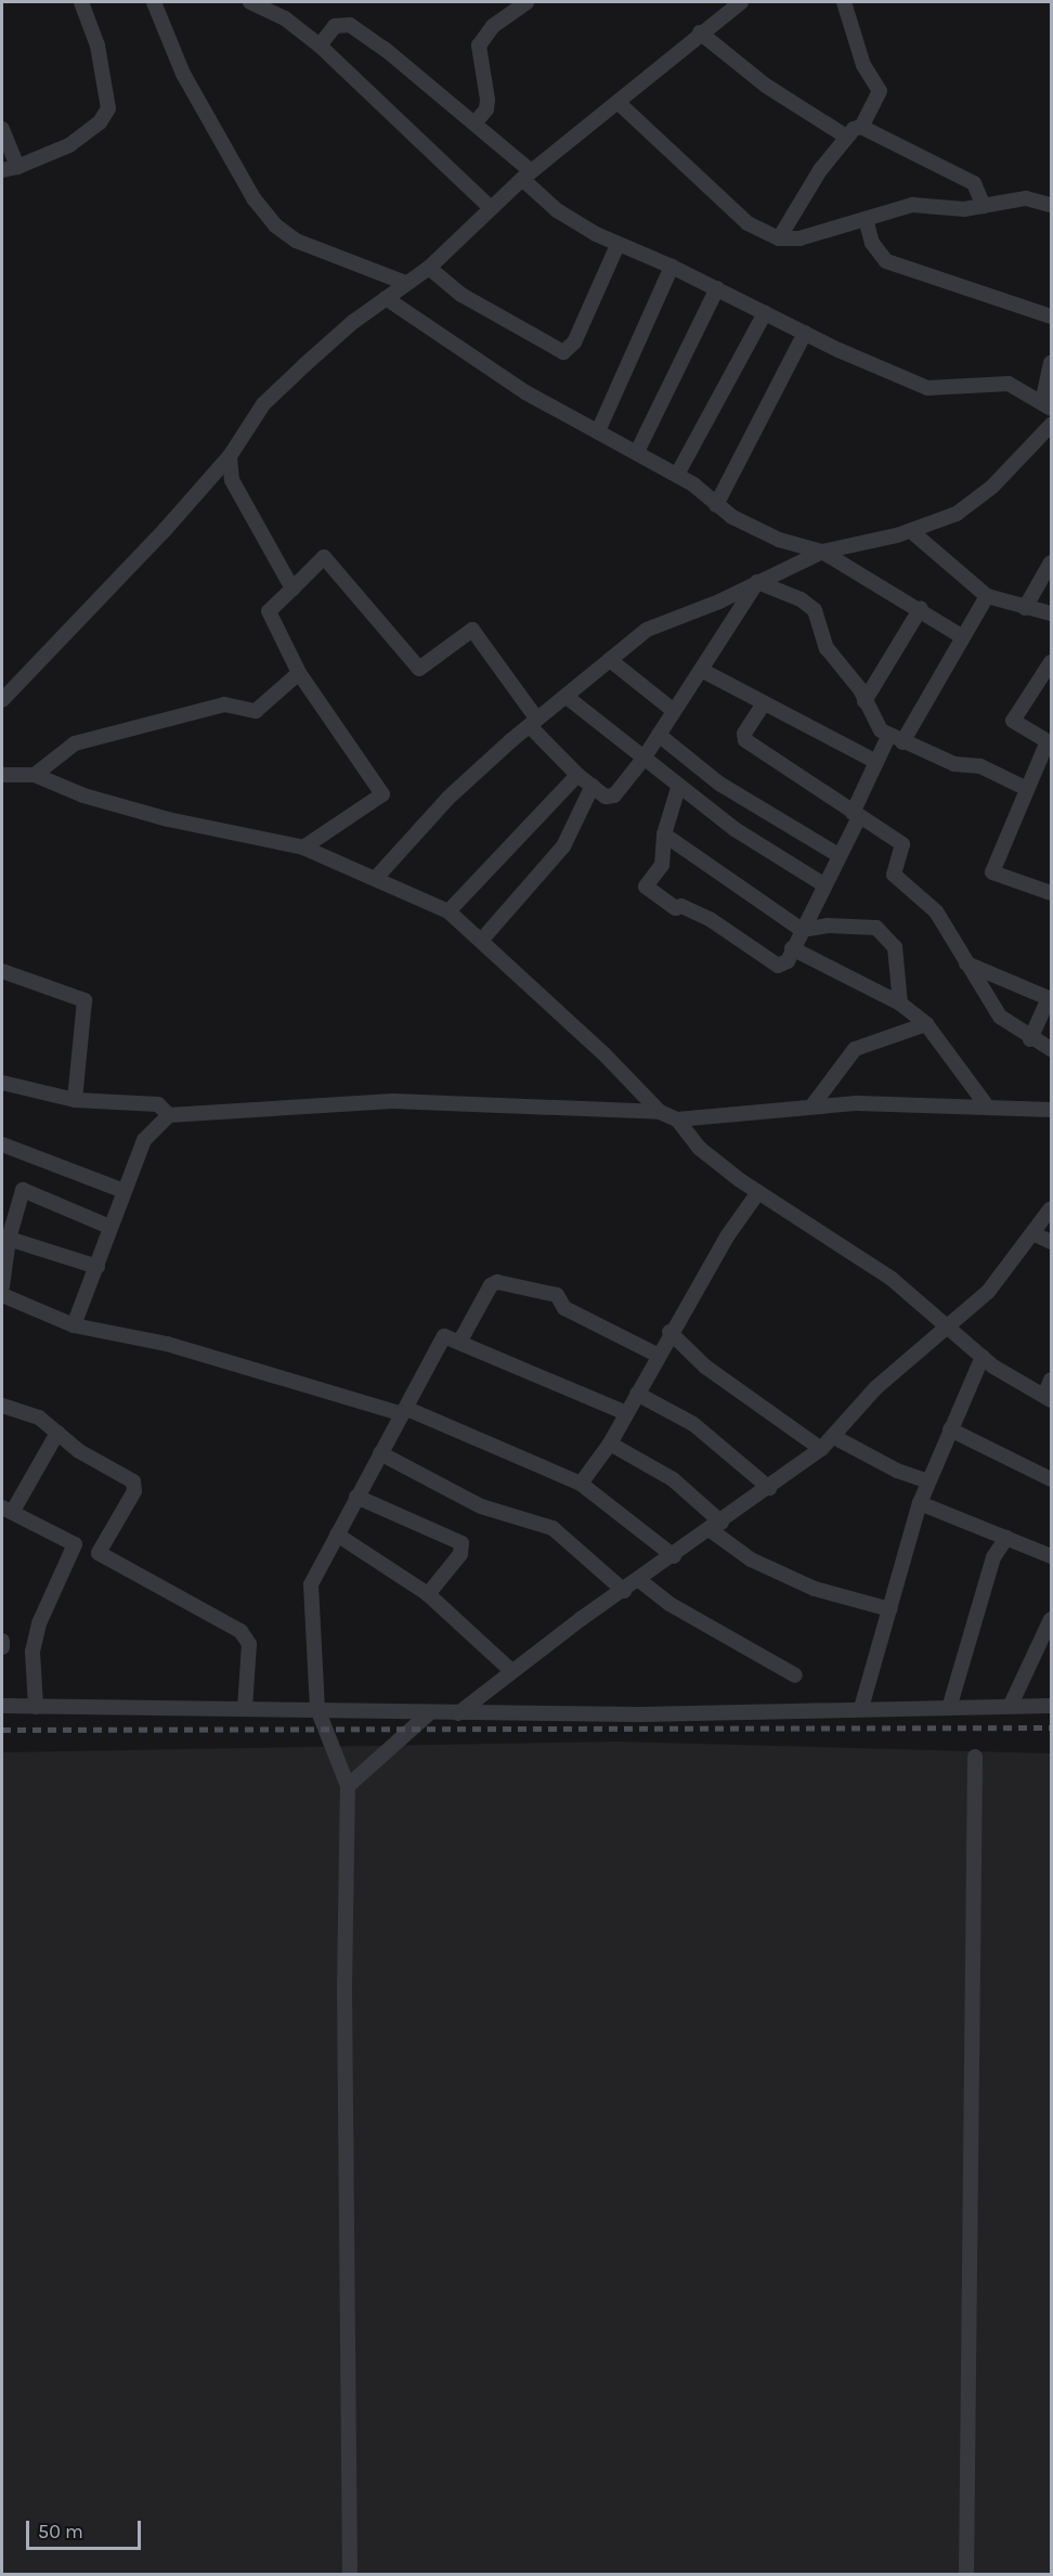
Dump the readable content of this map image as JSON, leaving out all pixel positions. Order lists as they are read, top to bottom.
{
  "scale_bar": "50 m"
}
